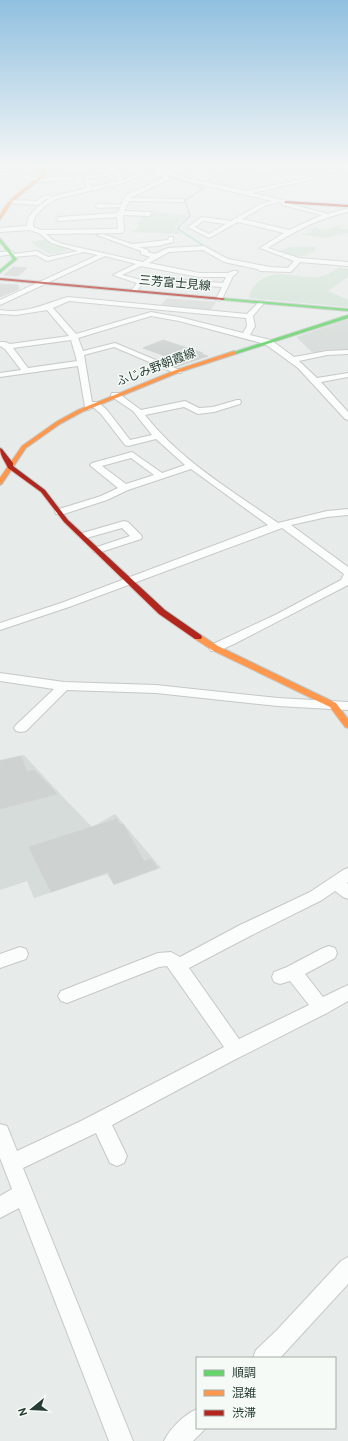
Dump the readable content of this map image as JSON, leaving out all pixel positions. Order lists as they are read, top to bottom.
{
  "streets": {
    "street": ["三芳富士見線", "ふじみ野朝霞線"]
  },
  "legend": ["順調", "混雑", "渋滞"],
  "north": "left"
}
